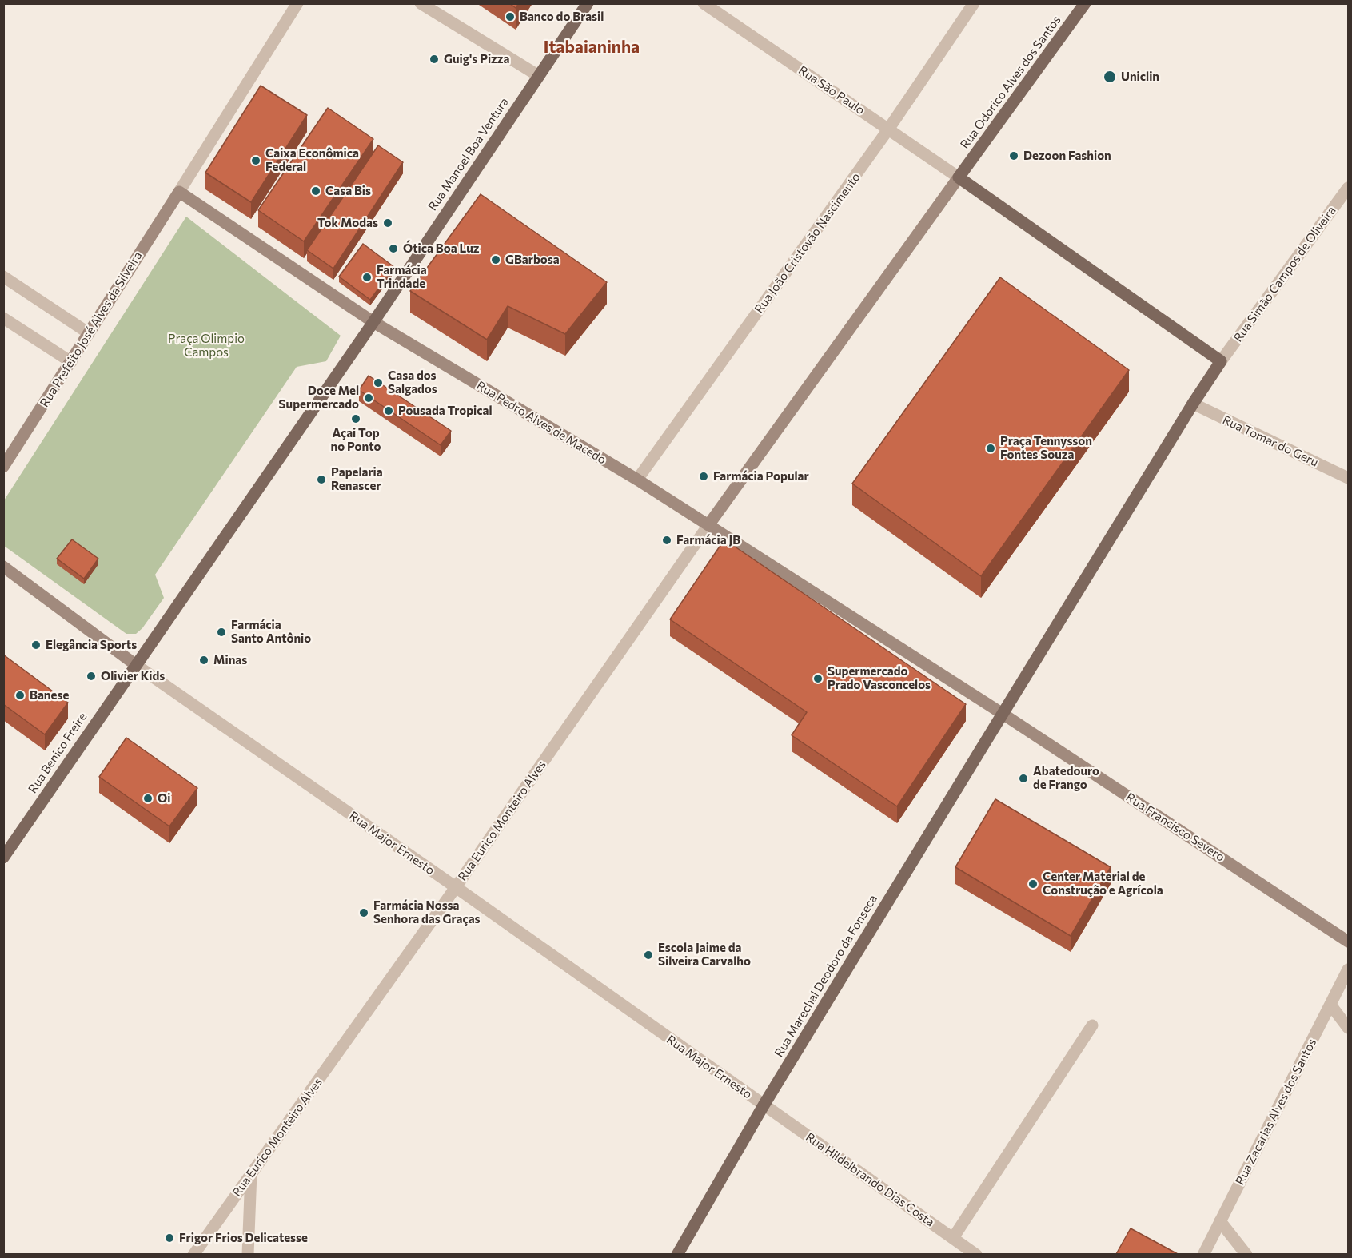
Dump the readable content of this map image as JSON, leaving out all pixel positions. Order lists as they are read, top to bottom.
{
  "streets": {
    "main road": [
      "Rua Odorico Alves dos Santos",
      "Rua Manoel Boa Ventura",
      "Rua Prefeito José Alves da Silveira",
      "Rua Pedro Alves de Macedo",
      "Rua Benico Freire",
      "Rua Francisco Severo",
      "Rua Marechal Deodoro da Fonseca"
    ],
    "street": [
      "Rua São Paulo",
      "Rua João Cristovão Nascimento",
      "Rua Simão Campos de Oliveira",
      "Rua Tomar do Geru",
      "Rua Eurico Monteiro Alves",
      "Rua Major Ernesto",
      "Rua Zacarias Alves dos Santos",
      "Rua Hildelbrando Dias Costa"
    ]
  },
  "crossings": [
    ["Rua Odorico Alves dos Santos", "Rua São Paulo"],
    ["Rua São Paulo", "Rua João Cristovão Nascimento"],
    ["Rua Manoel Boa Ventura", "Rua Pedro Alves de Macedo"],
    ["Rua João Cristovão Nascimento", "Rua Pedro Alves de Macedo"],
    ["Rua Pedro Alves de Macedo", "Rua Eurico Monteiro Alves"],
    ["Rua Benico Freire", "Rua Major Ernesto"],
    ["Rua Eurico Monteiro Alves", "Rua Major Ernesto"],
    ["Rua Francisco Severo", "Rua Marechal Deodoro da Fonseca"],
    ["Rua Major Ernesto", "Rua Marechal Deodoro da Fonseca"],
    ["Rua Major Ernesto", "Rua Hildelbrando Dias Costa"],
    ["Rua Marechal Deodoro da Fonseca", "Rua Hildelbrando Dias Costa"]
  ],
  "districts": ["Itabaianinha"],
  "parks": ["Praça Olimpio Campos"],
  "places": [
    "Banco do Brasil",
    "Guig's Pizza",
    "Uniclin",
    "Dezoon Fashion",
    "Caixa Econômica Federal",
    "Casa Bis",
    "Tok Modas",
    "Ótica Boa Luz",
    "GBarbosa",
    "Farmácia Trindade",
    "Casa dos Salgados",
    "Doce Mel Supermercado",
    "Pousada Tropical",
    "Açai Top no Ponto",
    "Praça Tennysson Fontes Souza",
    "Farmácia Popular",
    "Papelaria Renascer",
    "Farmácia JB",
    "Farmácia Santo Antônio",
    "Elegância Sports",
    "Minas",
    "Olivier Kids",
    "Supermercado Prado Vasconcelos",
    "Banese",
    "Abatedouro de Frango",
    "Oi",
    "Center Material de Construção e Agrícola",
    "Farmácia Nossa Senhora das Graças",
    "Escola Jaime da Silveira Carvalho",
    "Frigor Frios Delicatesse"
  ]
}
